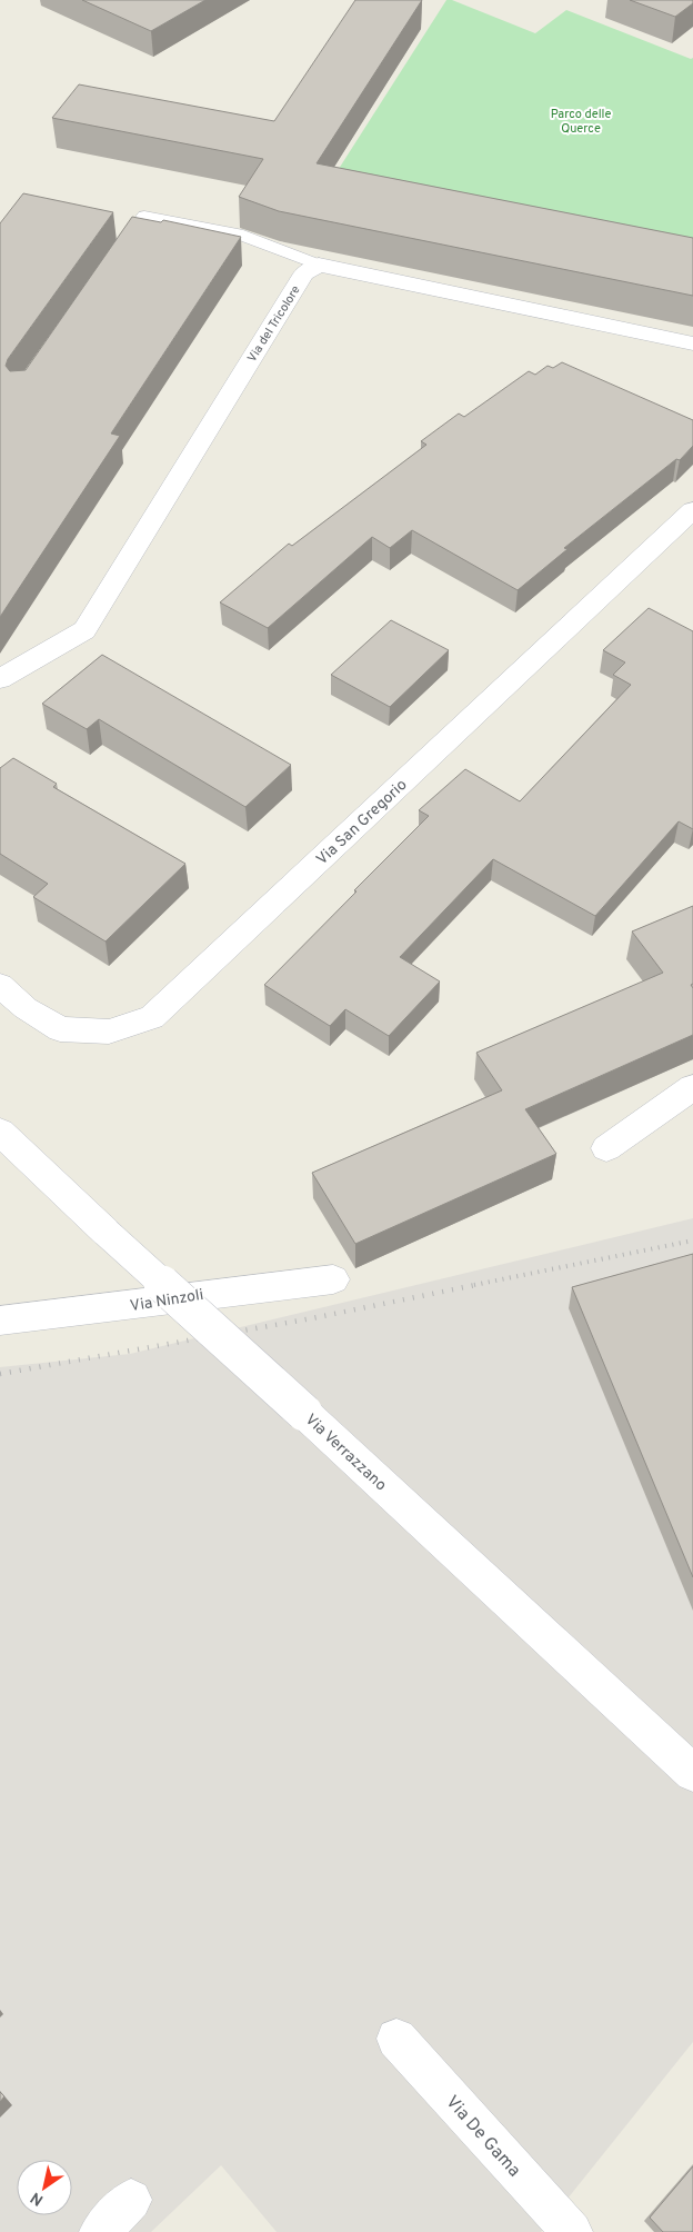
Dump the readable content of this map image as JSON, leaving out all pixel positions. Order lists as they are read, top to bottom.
{
  "streets": {
    "street": [
      "Via del Tricolore",
      "Via San Gregorio",
      "Via Ninzoli",
      "Via Verrazzano",
      "Via De Gama"
    ]
  },
  "parks": ["Parco delle Querce"],
  "north": "bottom left"
}
